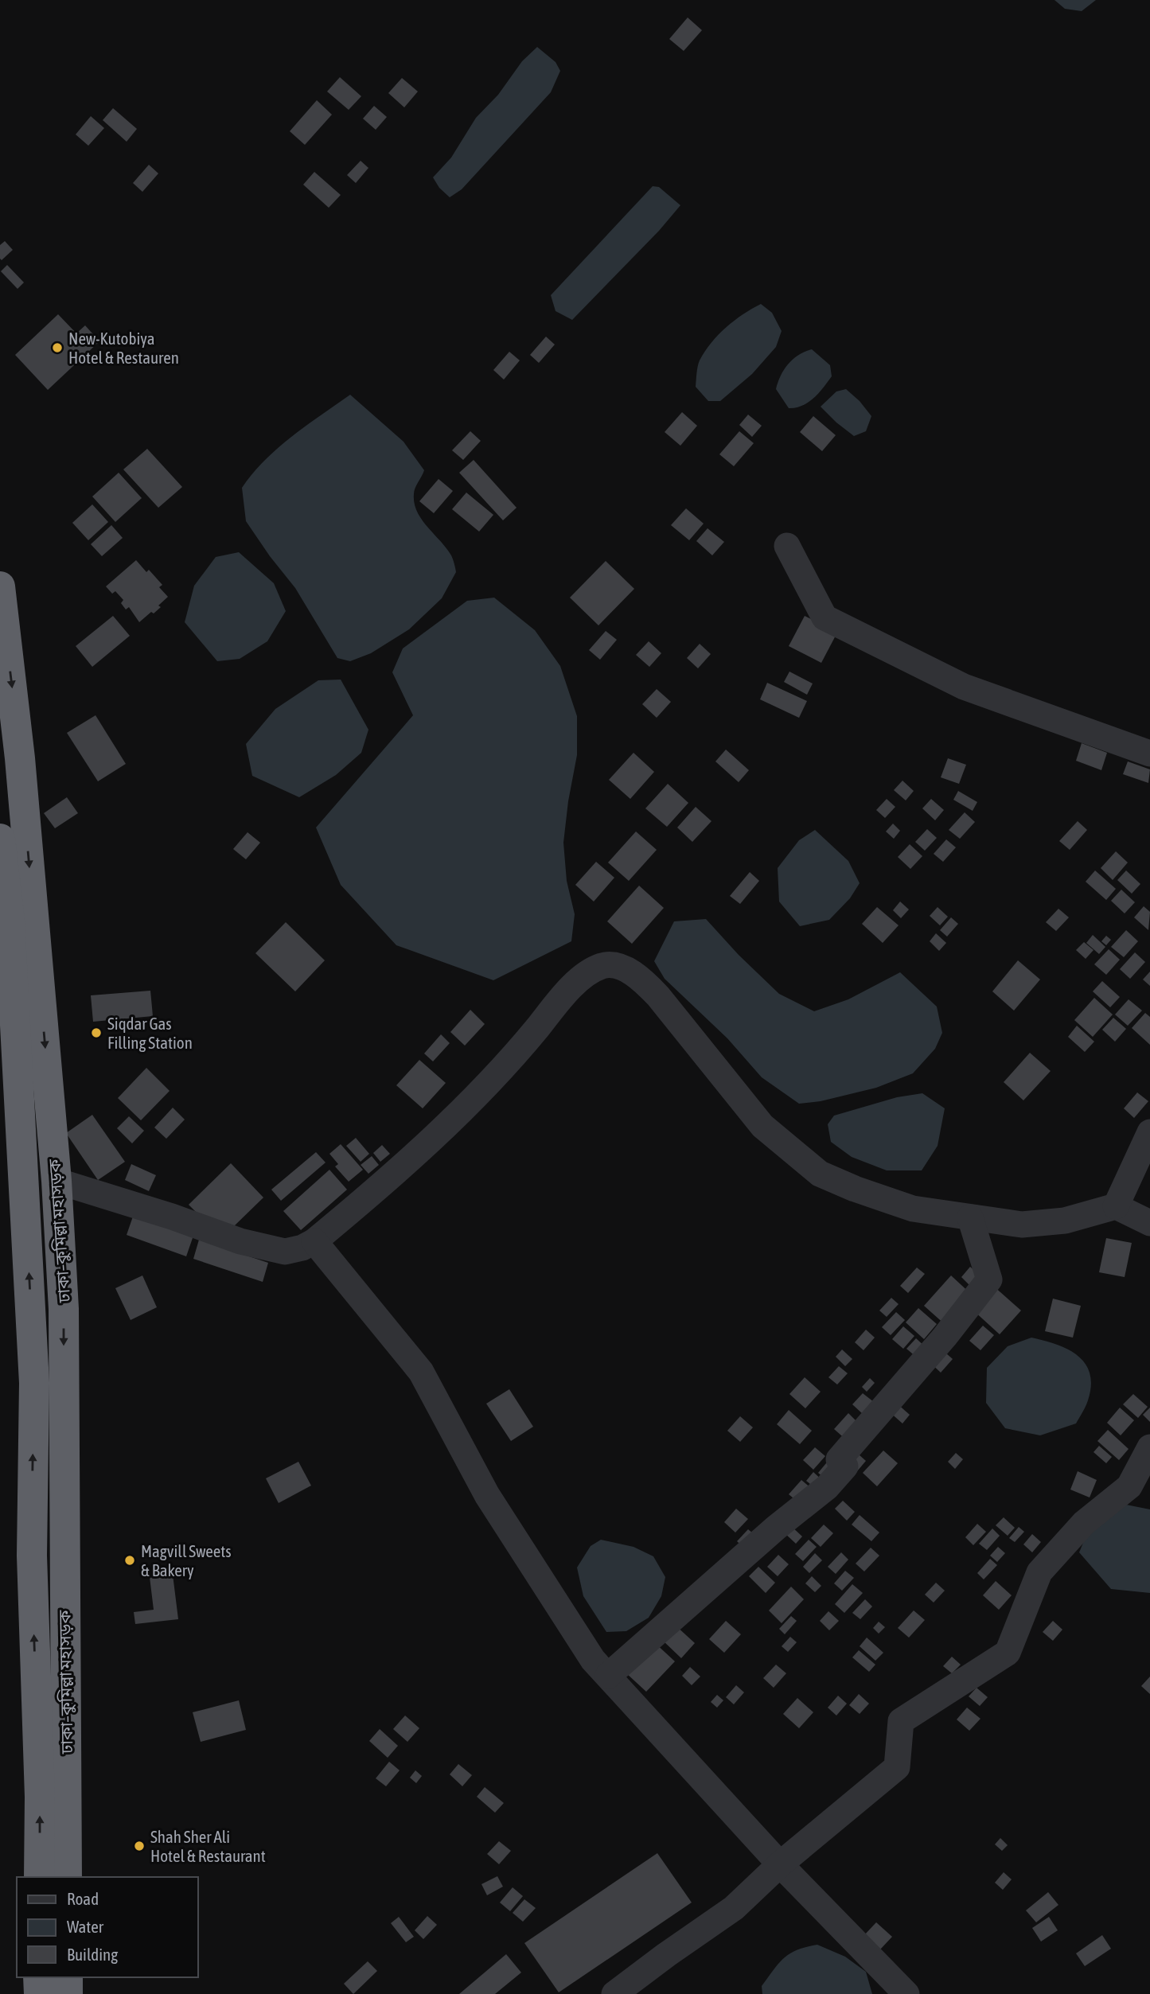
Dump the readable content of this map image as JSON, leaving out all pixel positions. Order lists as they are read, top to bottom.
{
  "streets": {
    "highway": ["ঢাকা–কুমিল্লা মহাসড়ক"]
  },
  "places": [
    "New-Kutobiya Hotel & Restauren",
    "Siqdar Gas Filling Station",
    "Magvill Sweets & Bakery",
    "Shah Sher Ali Hotel & Restaurant"
  ],
  "legend": ["Road", "Water", "Building"]
}
